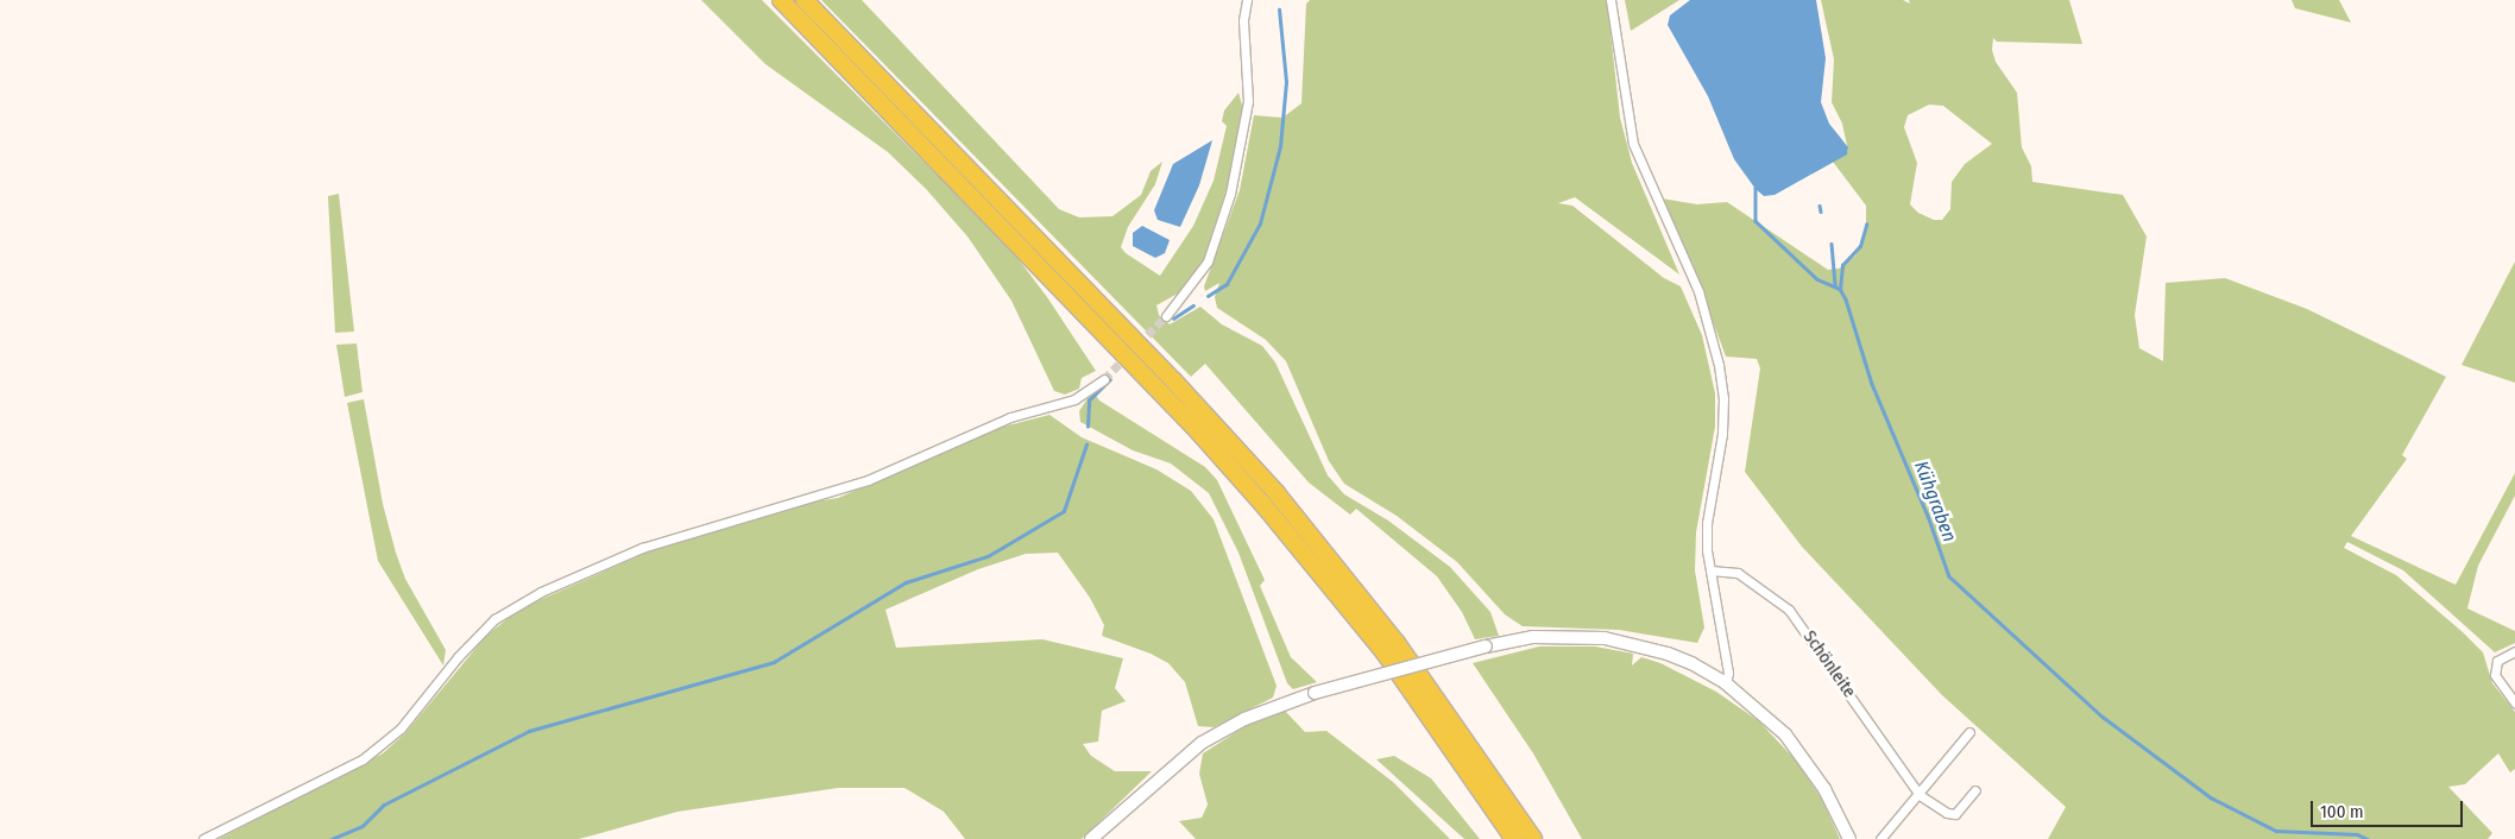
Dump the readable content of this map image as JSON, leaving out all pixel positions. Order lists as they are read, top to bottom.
{
  "streets": {
    "street": ["Schönleite"]
  },
  "water": ["Kühgraben"],
  "scale_bar": "100 m"
}
